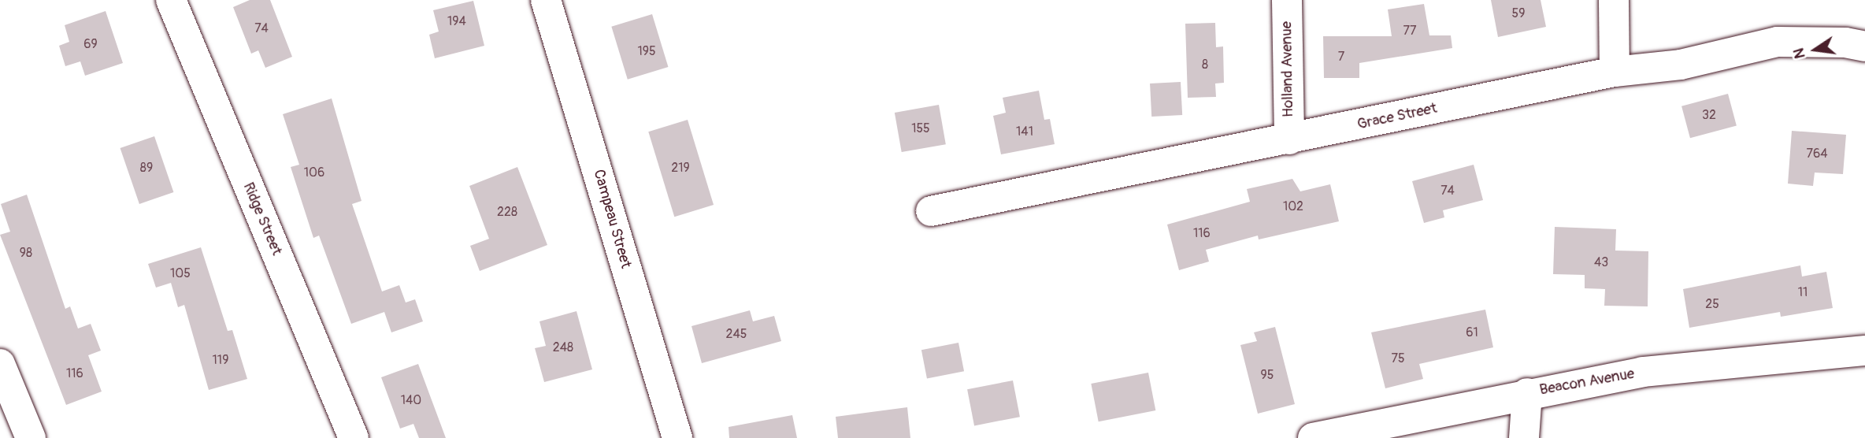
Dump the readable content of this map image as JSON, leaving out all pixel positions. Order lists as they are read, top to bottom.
{
  "streets": {
    "street": [
      "Holland Avenue",
      "Grace Street",
      "Ridge Street",
      "Campeau Street",
      "Beacon Avenue"
    ]
  },
  "crossings": [
    ["Holland Avenue", "Grace Street"]
  ],
  "house_numbers": [
    "59",
    "194",
    "74",
    "77",
    "69",
    "195",
    "7",
    "8",
    "32",
    "155",
    "141",
    "764",
    "89",
    "219",
    "106",
    "74",
    "102",
    "228",
    "116",
    "98",
    "43",
    "105",
    "11",
    "25",
    "61",
    "245",
    "248",
    "75",
    "119",
    "116",
    "95",
    "140"
  ],
  "north": "left"
}
